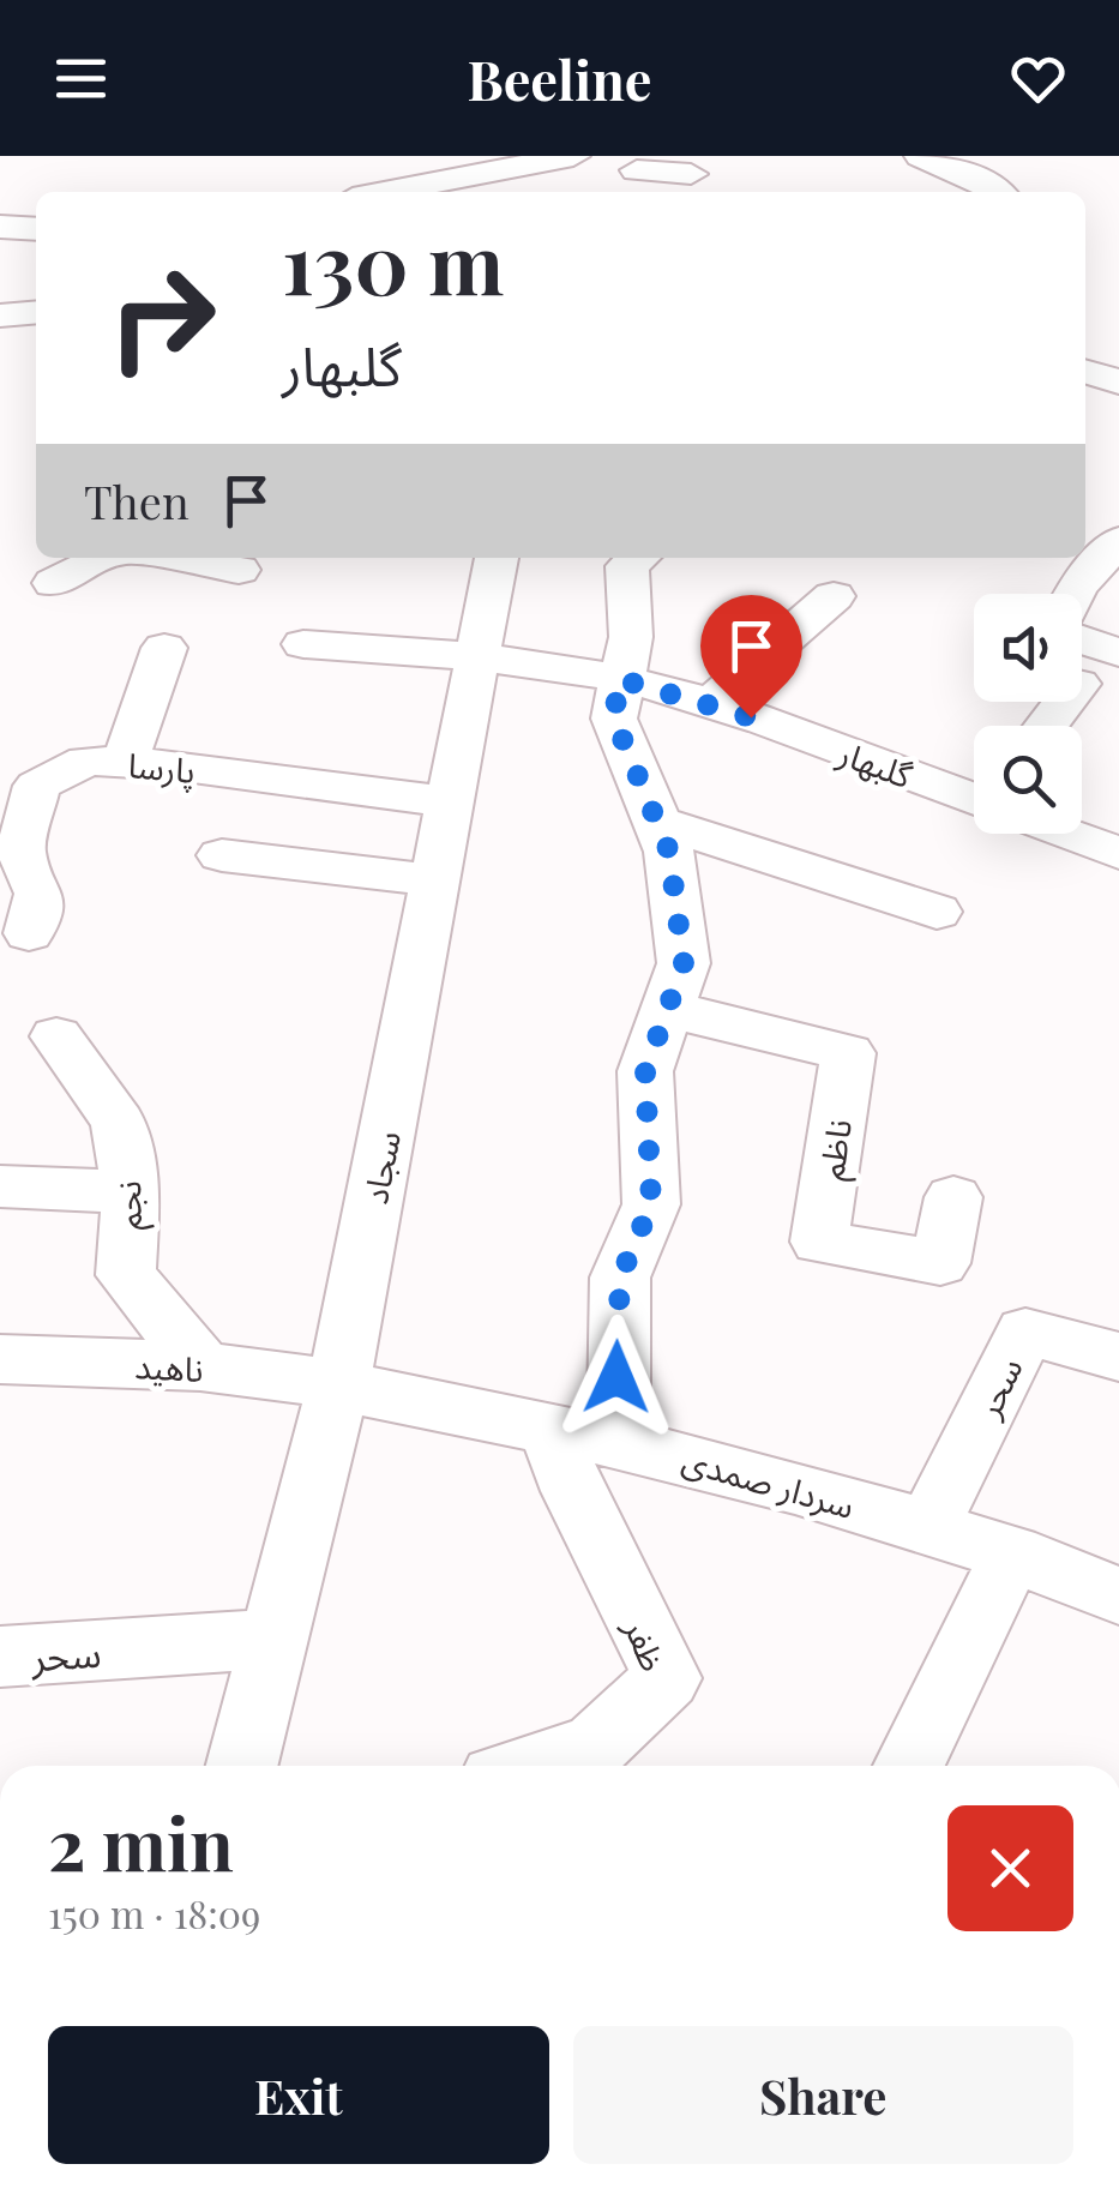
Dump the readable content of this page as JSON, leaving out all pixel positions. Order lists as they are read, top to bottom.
{
  "streets": {
    "street": [
      "گلبهار",
      "پارسا",
      "ناظم",
      "سجاد",
      "نجم",
      "ناهید",
      "سحر",
      "سردار صمدی",
      "ظفر"
    ]
  },
  "crossings": [
    ["گلبهار", "سجاد"],
    ["پارسا", "سجاد"],
    ["سجاد", "ناهید"],
    ["سجاد", "سحر"],
    ["سجاد", "سردار صمدی"],
    ["نجم", "ناهید"],
    ["ناهید", "سردار صمدی"],
    ["سحر", "سردار صمدی"],
    ["سردار صمدی", "ظفر"]
  ],
  "page": {
    "header": "Beeline",
    "turn": ["130 m", "گلبهار"],
    "then": "Then",
    "heading": ["2 min", "150 m · 18:09"],
    "buttons": ["Exit", "Share"]
  }
}
